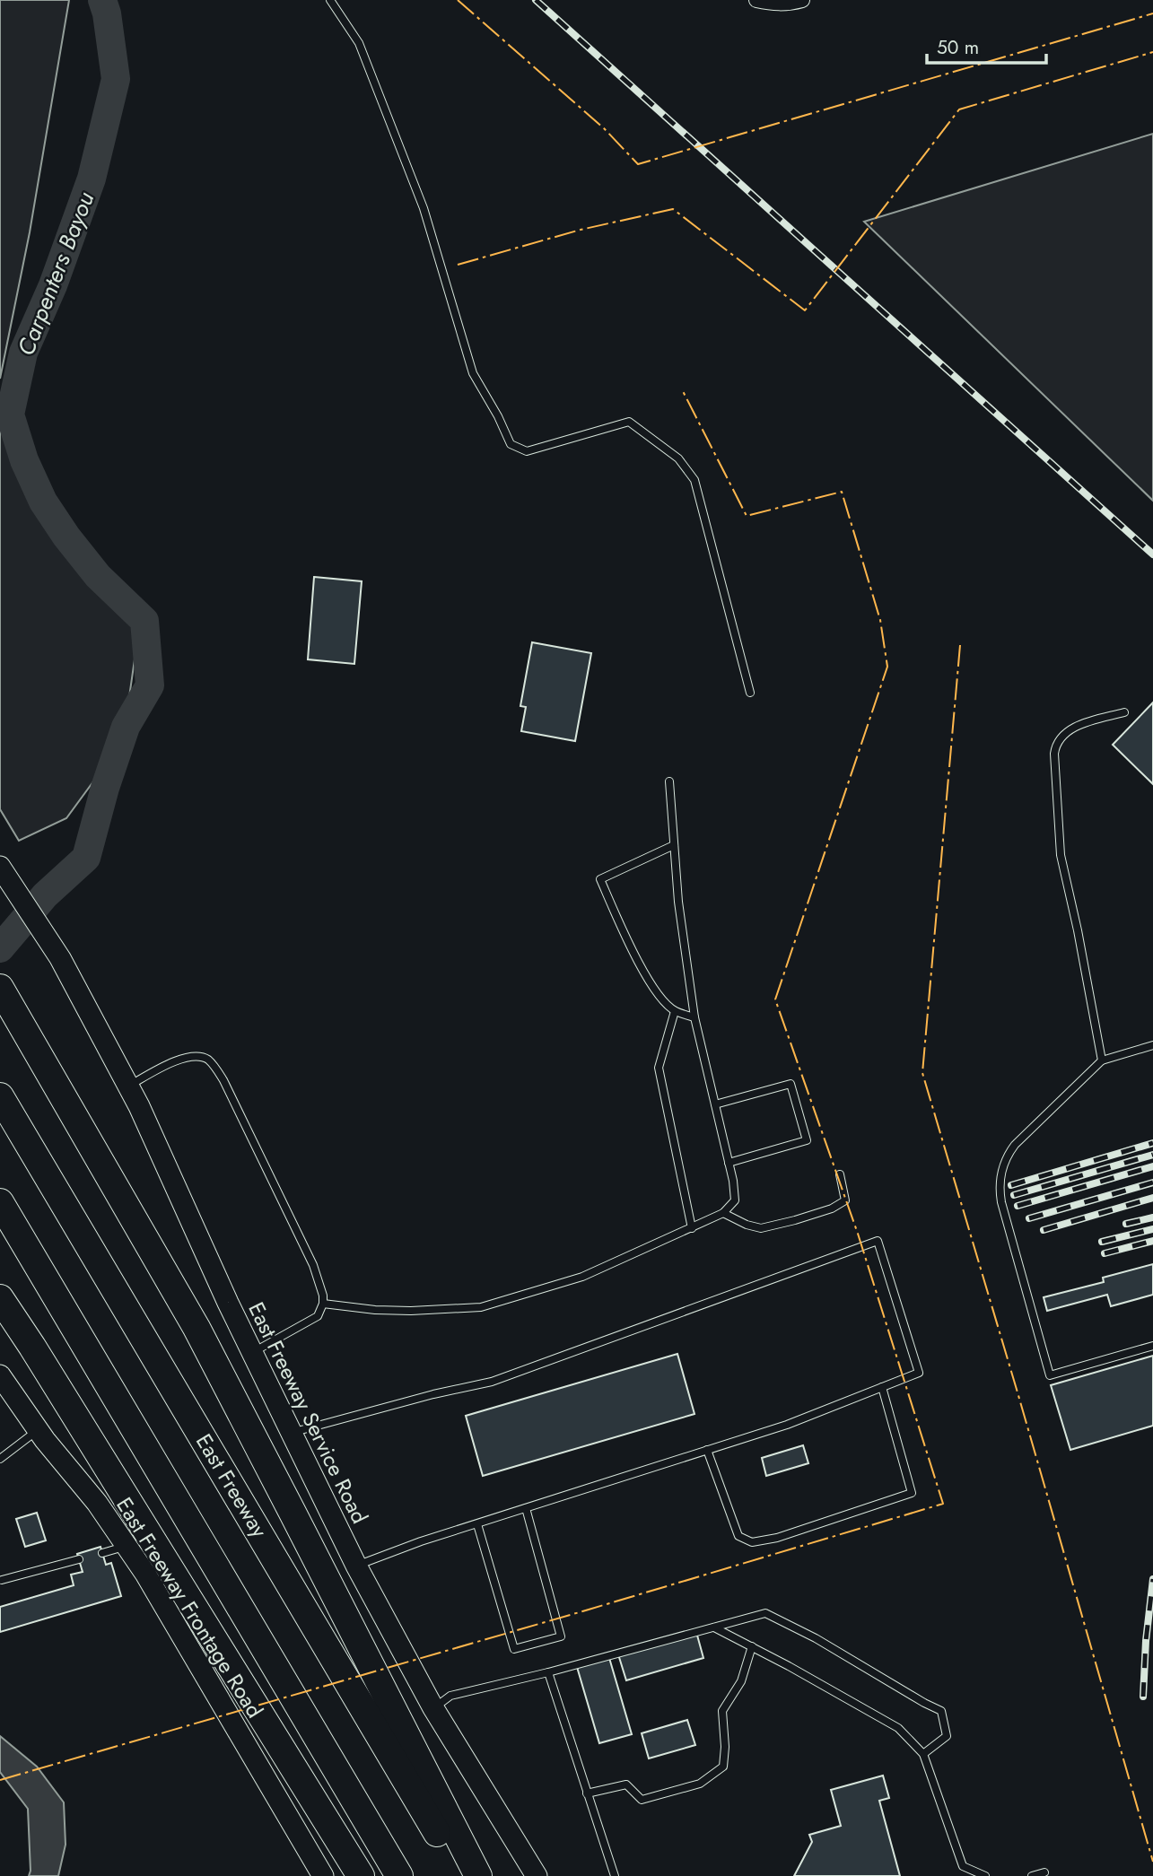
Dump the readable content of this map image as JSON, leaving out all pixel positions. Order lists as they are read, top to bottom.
{
  "streets": {
    "highway": ["East Freeway"],
    "main road": ["East Freeway Service Road", "East Freeway Frontage Road"]
  },
  "water": ["Carpenters Bayou"],
  "scale_bar": "50 m"
}
